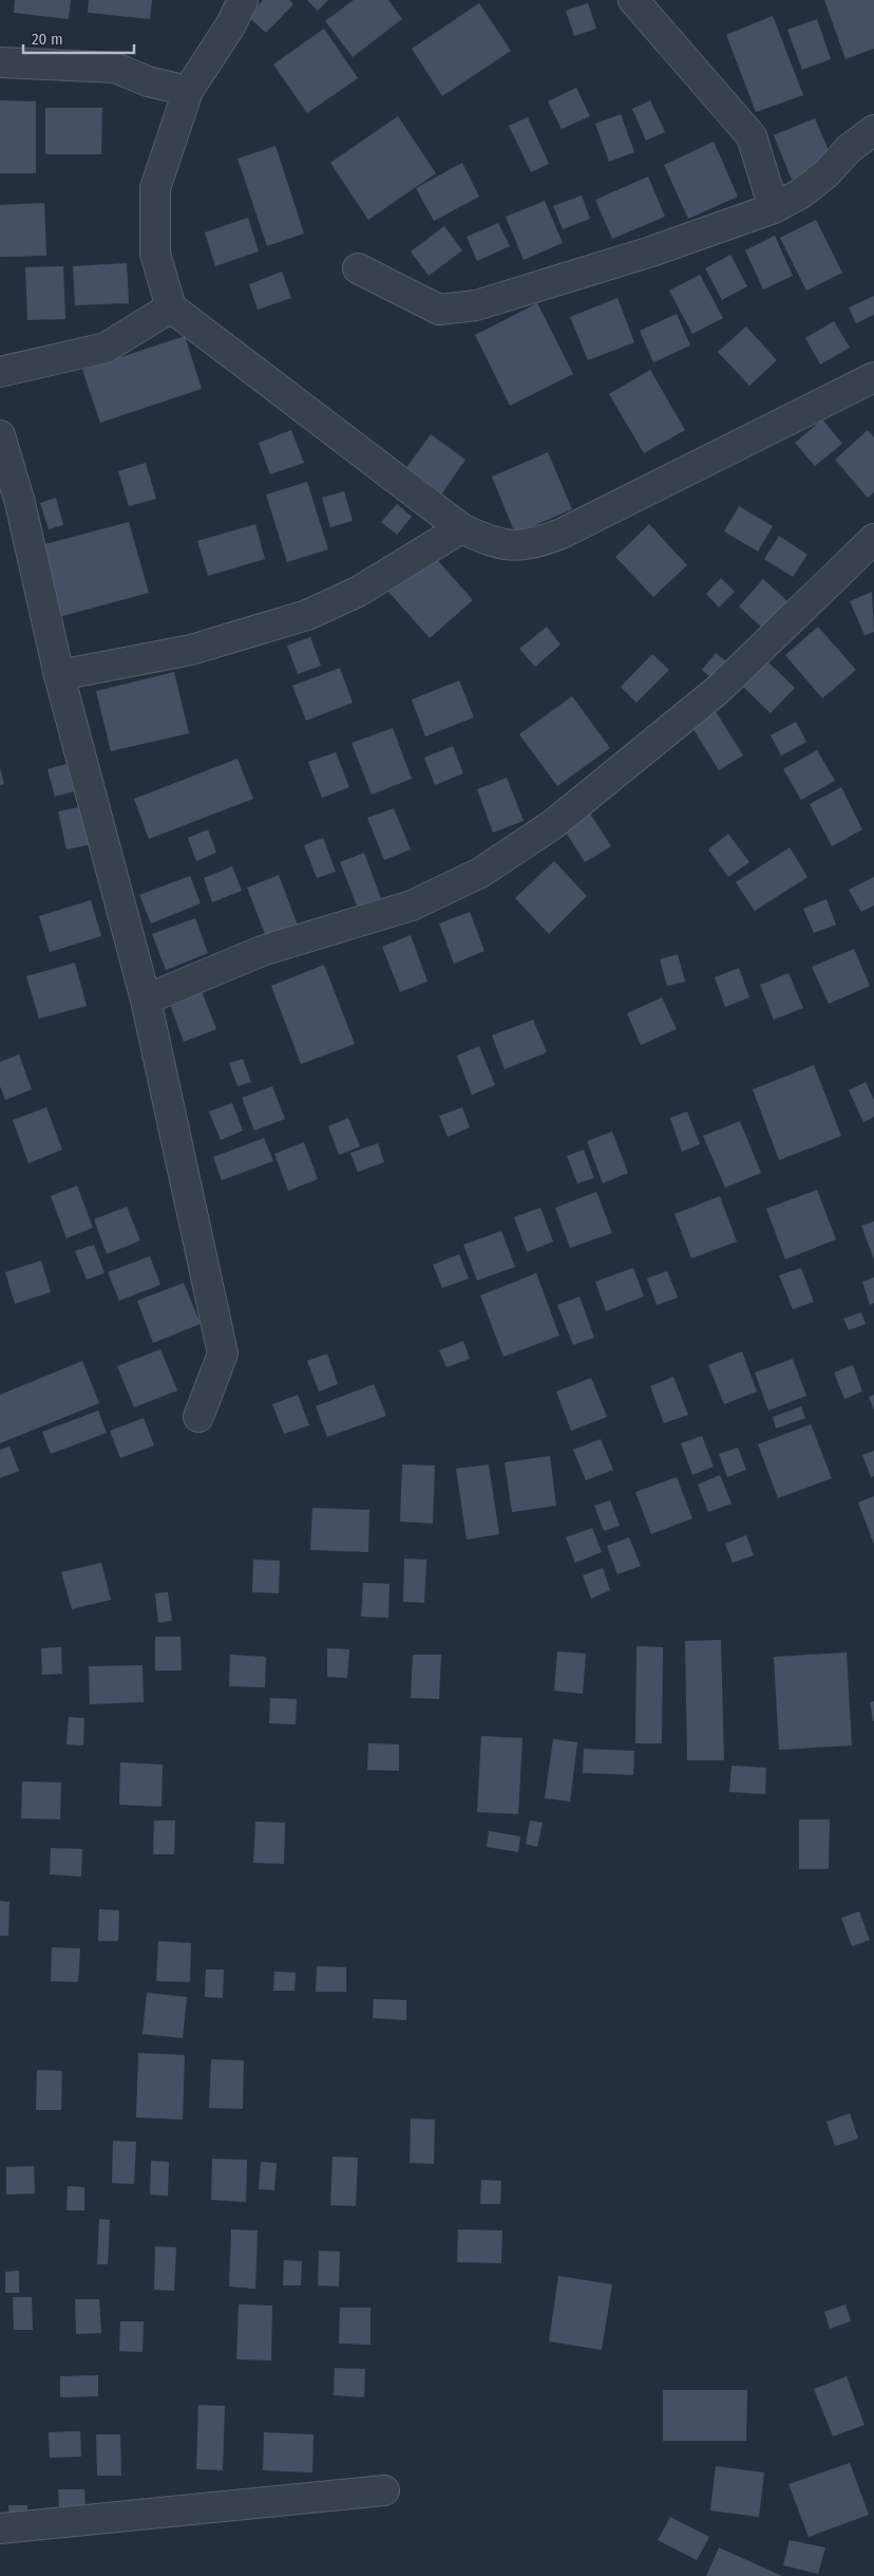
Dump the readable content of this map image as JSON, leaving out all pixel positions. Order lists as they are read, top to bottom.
{
  "scale_bar": "20 m"
}
